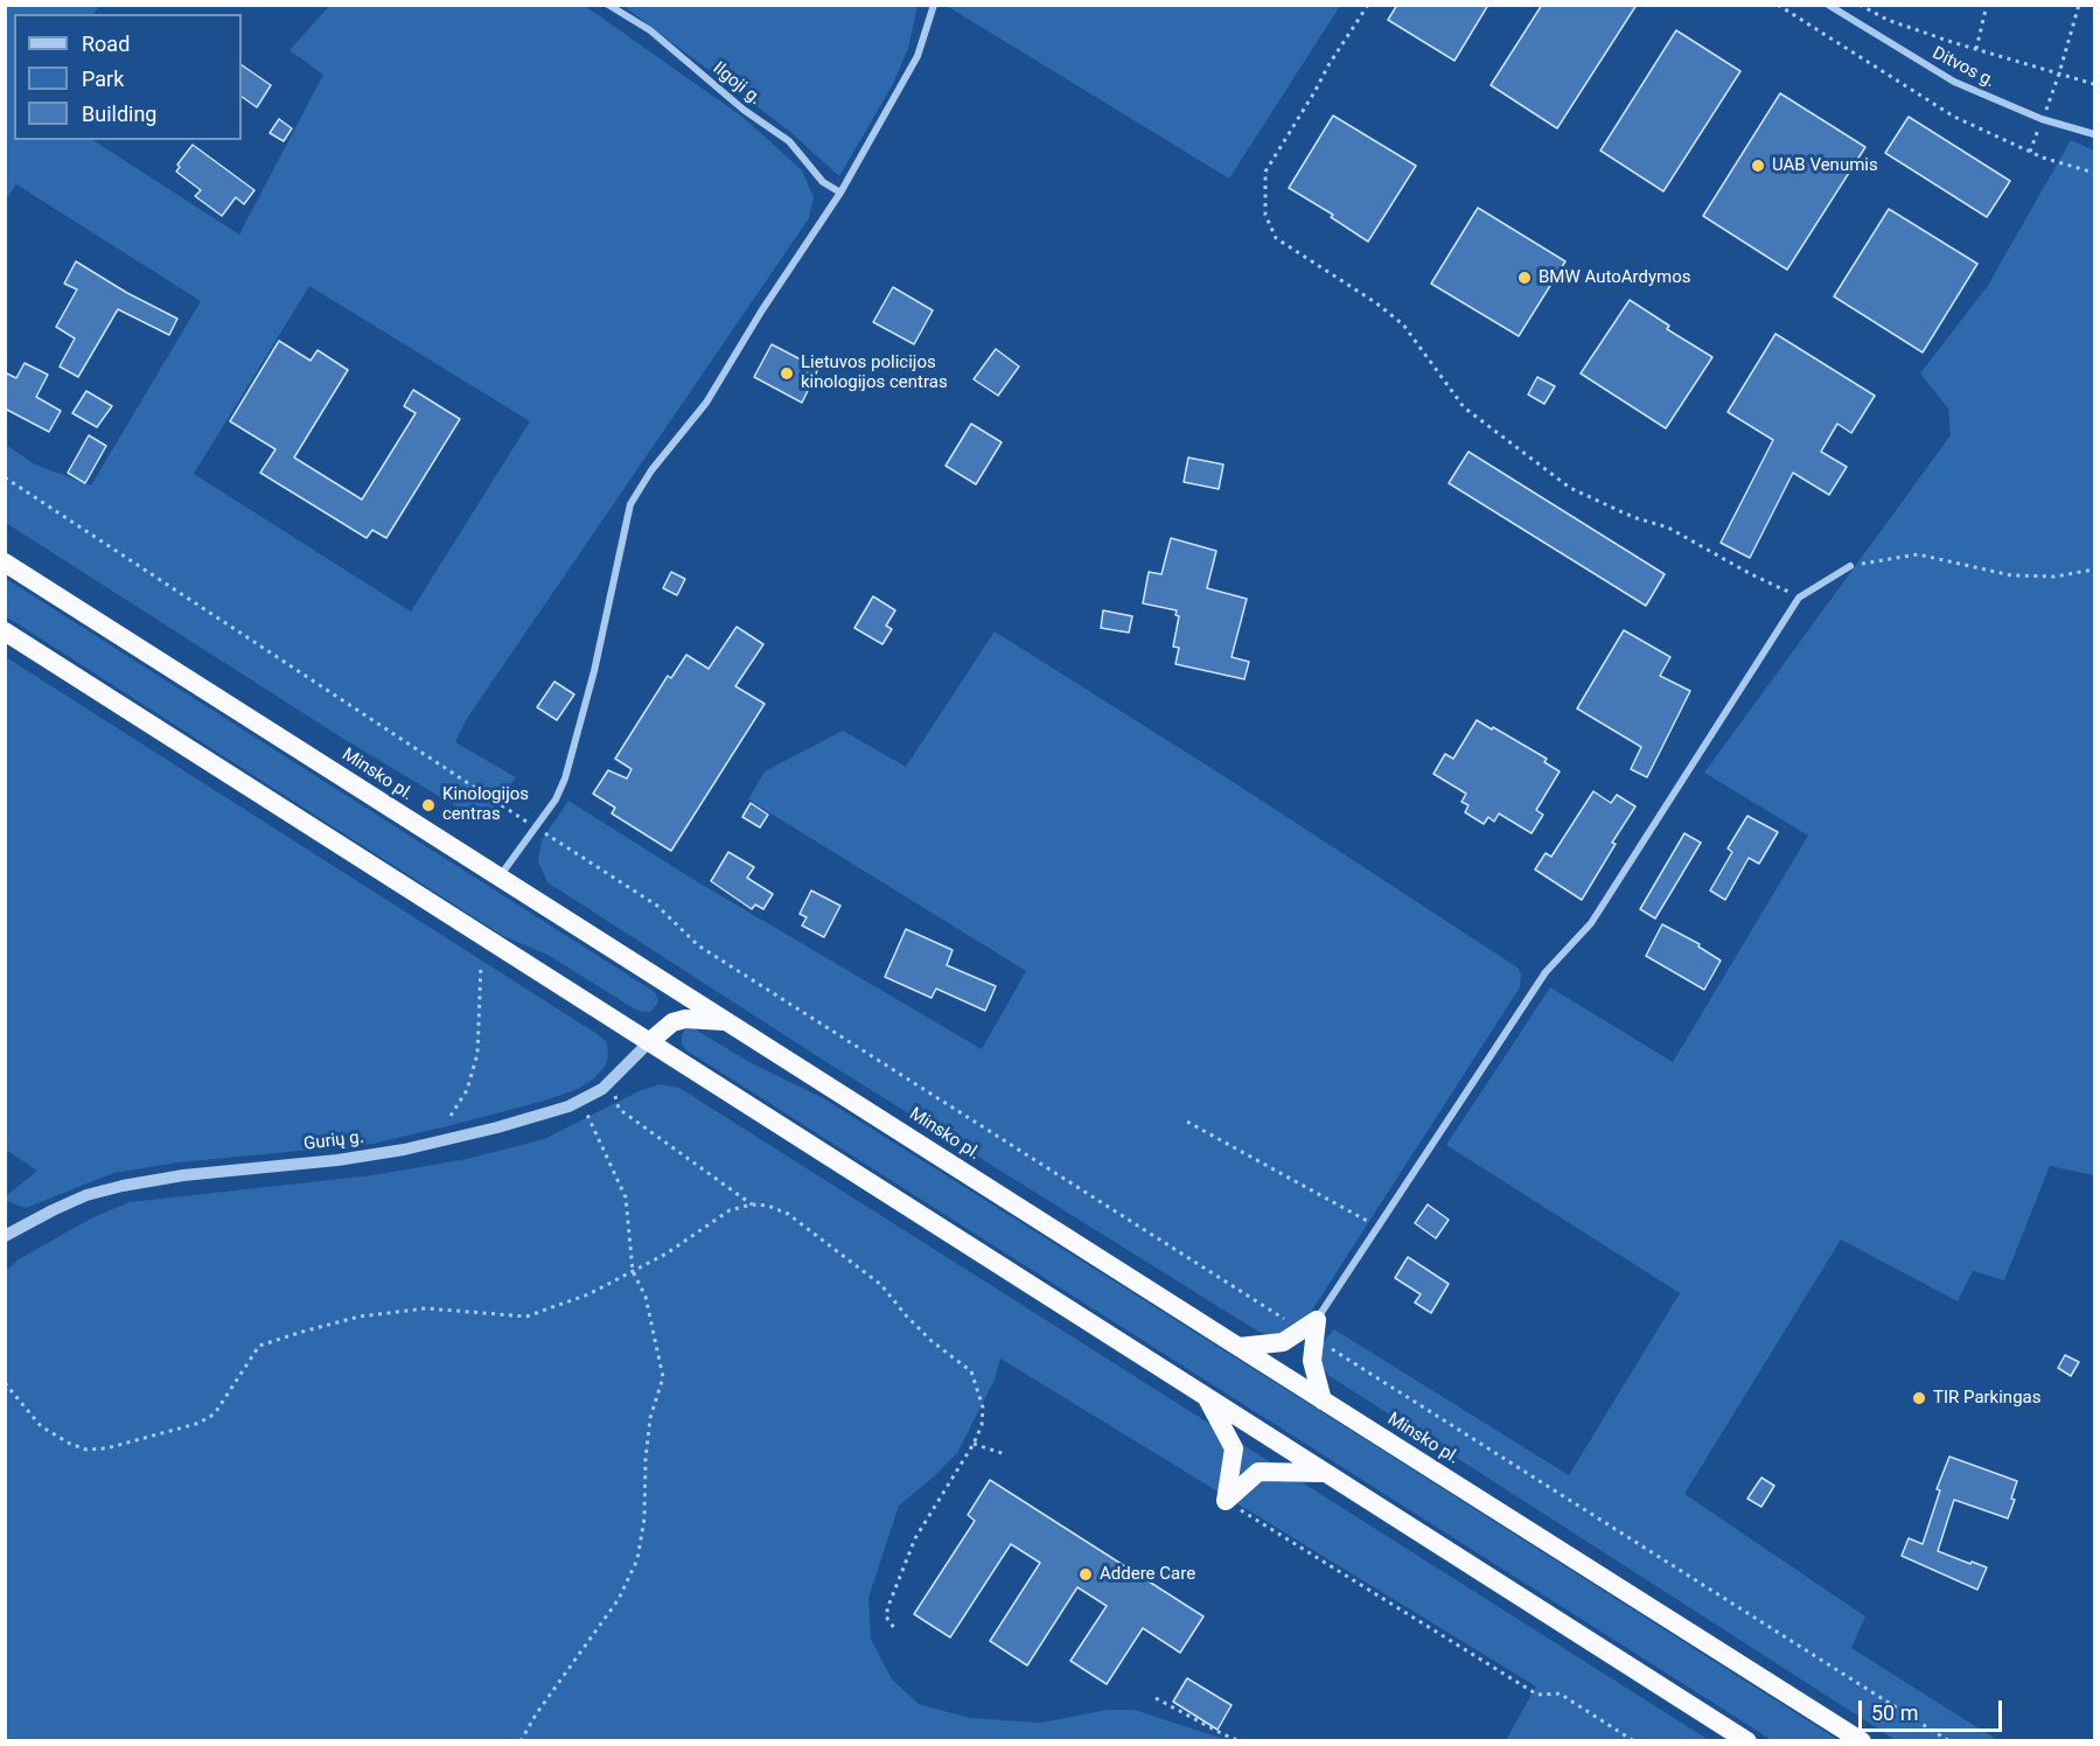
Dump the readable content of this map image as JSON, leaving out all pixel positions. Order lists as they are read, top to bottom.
{
  "streets": {
    "highway": ["Minsko pl."],
    "street": ["Ditvos g.", "Ilgoji g.", "Gurių g."]
  },
  "places": [
    "UAB Venumis",
    "BMW AutoArdymos",
    "Lietuvos policijos kinologijos centras",
    "Kinologijos centras",
    "TIR Parkingas",
    "Addere Care"
  ],
  "legend": ["Road", "Park", "Building"],
  "scale_bar": "50 m"
}
